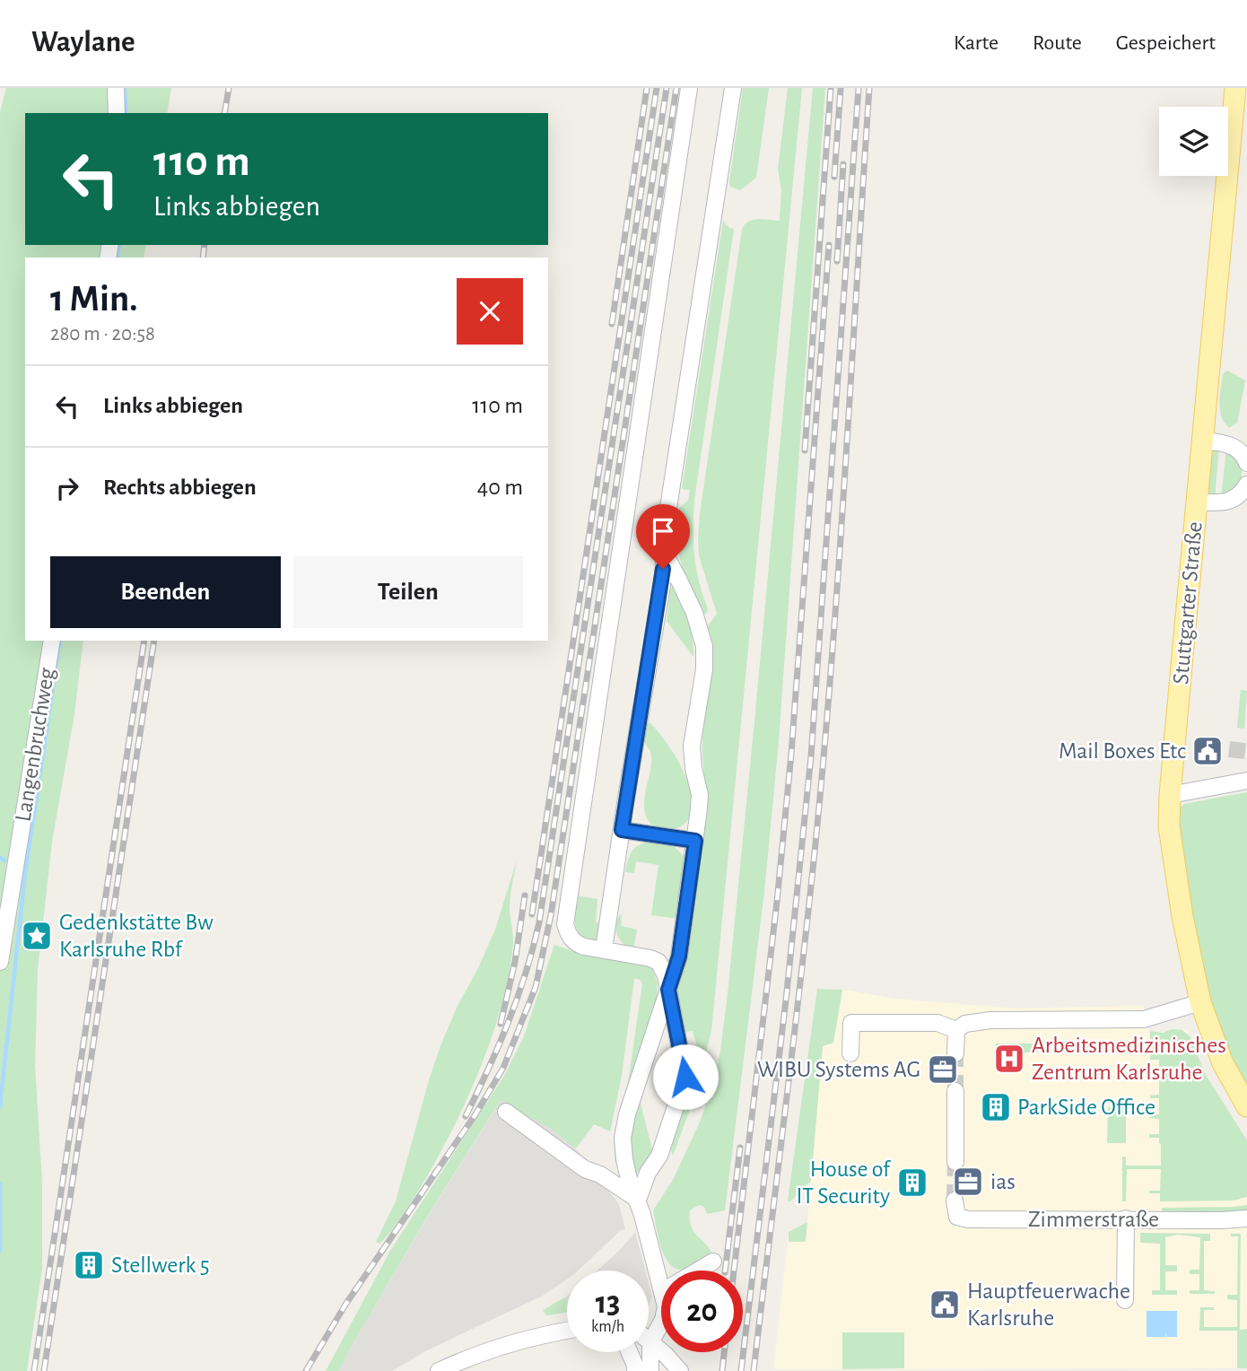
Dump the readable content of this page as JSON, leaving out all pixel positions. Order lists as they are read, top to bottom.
{
  "streets": {
    "main road": ["Stuttgarter Straße"],
    "street": ["Langenbruchweg", "Zimmerstraße"]
  },
  "places": {
    "public building": ["Mail Boxes Etc", "Hauptfeuerwache Karlsruhe"],
    "place": ["Gedenkstätte Bw Karlsruhe Rbf"],
    "hospital": ["Arbeitsmedizinisches Zentrum Karlsruhe"],
    "office": ["WIBU Systems AG", "ias"],
    "building": ["ParkSide Office", "House of IT Security", "Stellwerk 5"]
  },
  "page": {
    "header": "Waylane",
    "nav": ["Karte", "Route", "Gespeichert"],
    "turn": ["110 m", "Links abbiegen"],
    "heading": ["1 Min.", "280 m · 20:58"],
    "list": [
      {
        "name": "Links abbiegen",
        "value": "110 m"
      },
      {
        "name": "Rechts abbiegen",
        "value": "40 m"
      }
    ],
    "buttons": ["Beenden", "Teilen"],
    "speed": "13 km/h",
    "limit": "20"
  }
}
